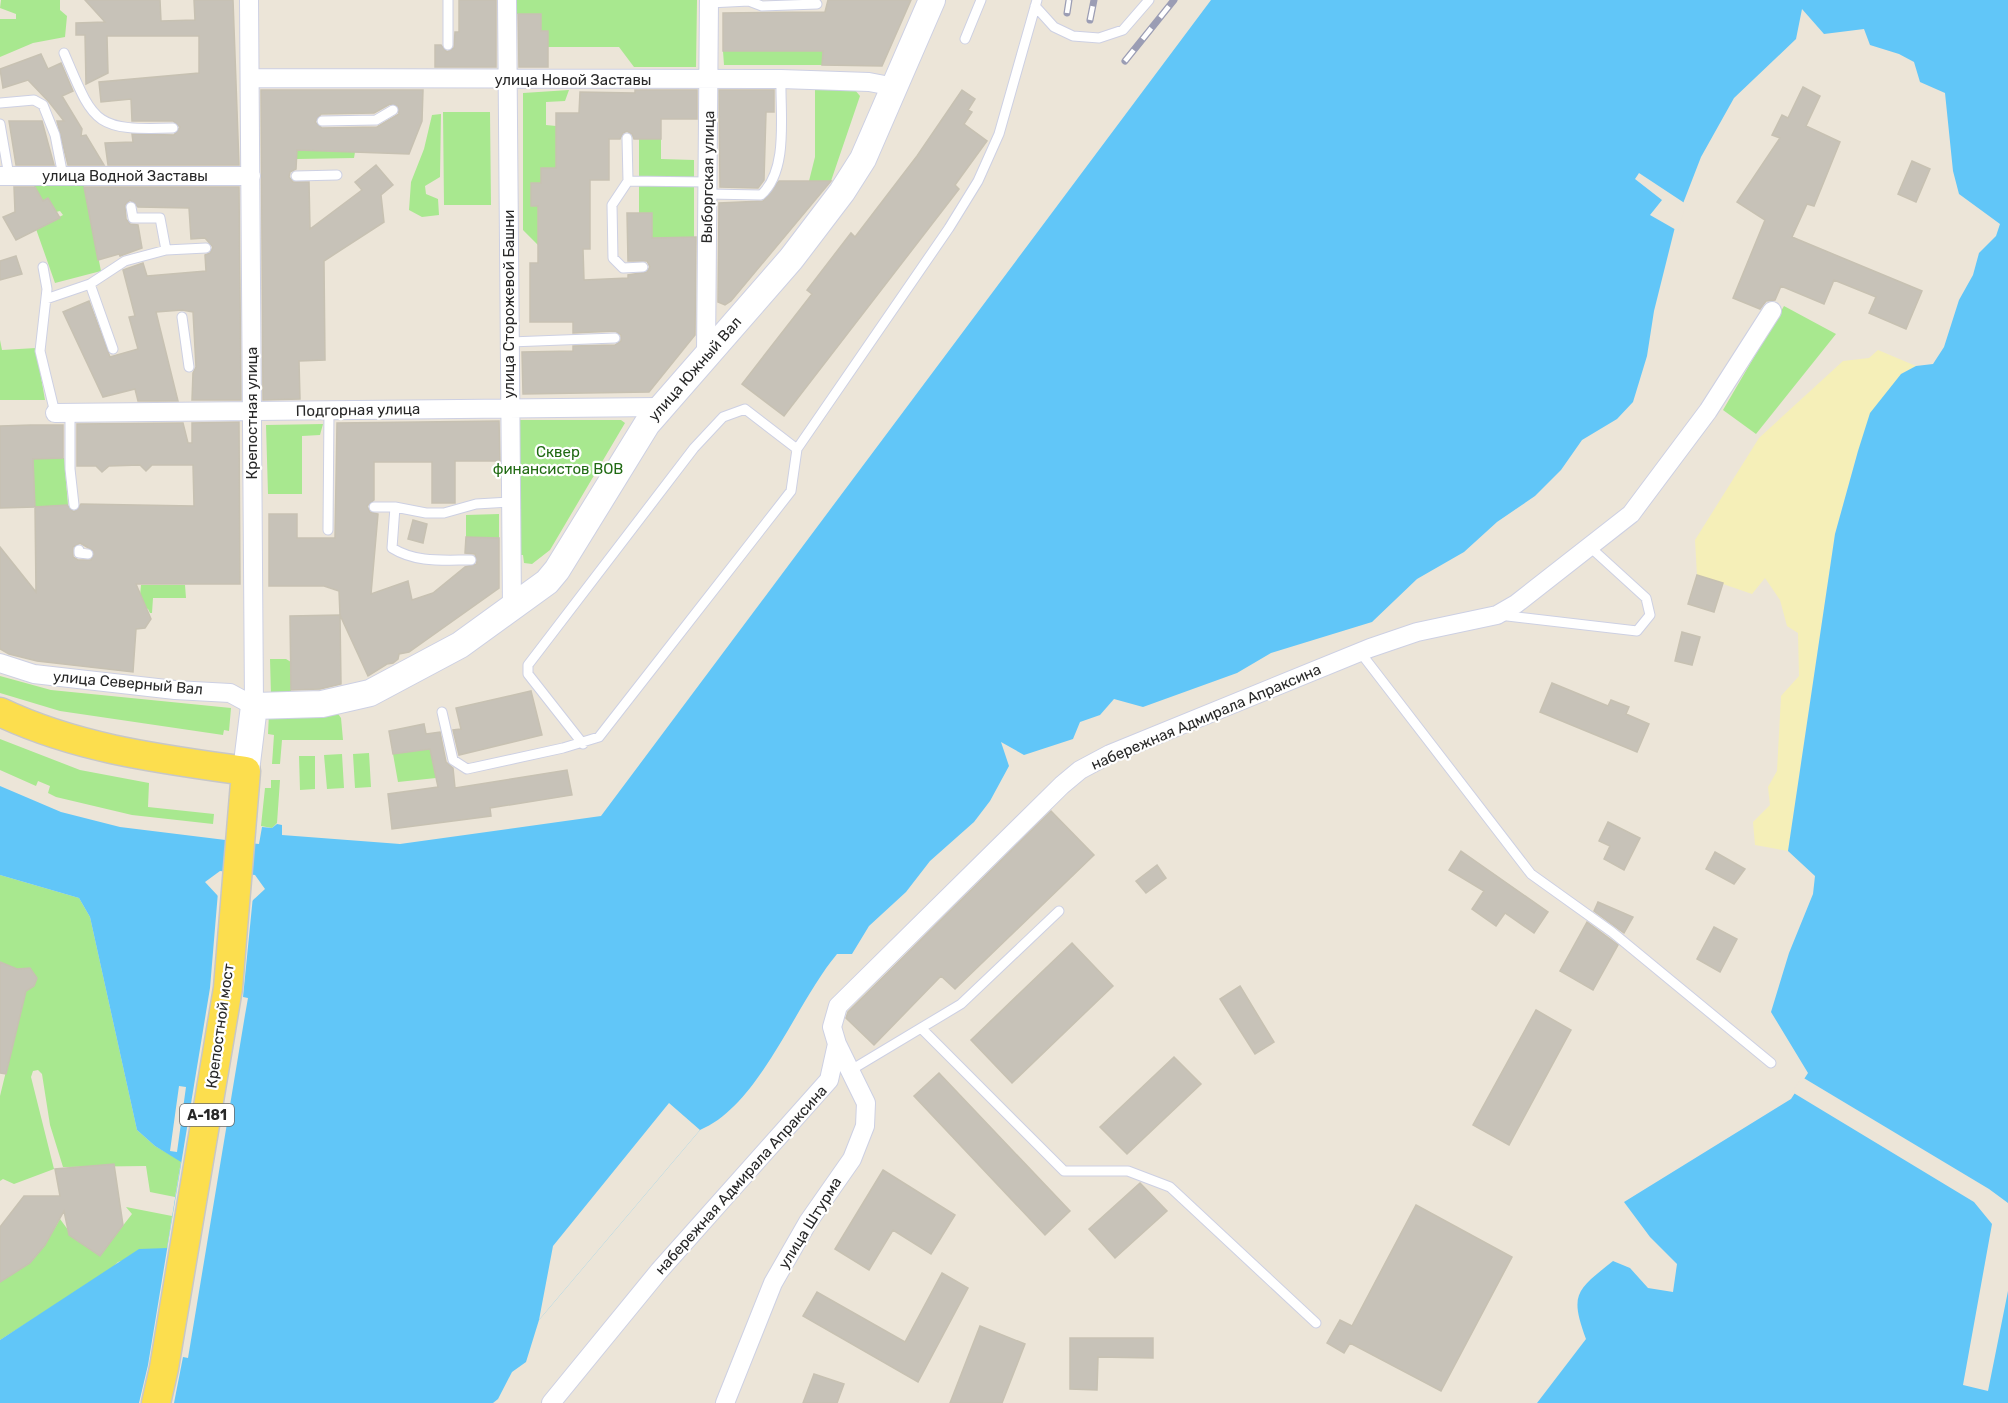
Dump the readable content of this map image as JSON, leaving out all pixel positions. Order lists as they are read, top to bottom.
{
  "streets": {
    "main road": ["Крепостная улица", "Крепостной мост", "А-181"],
    "street": [
      "улица Новой Заставы",
      "улица Водной Заставы",
      "Выборгская улица",
      "улица Сторожевой Башни",
      "улица Южный Вал",
      "Подгорная улица",
      "улица Северный Вал",
      "набережная Адмирала Апраксина",
      "улица Штурма"
    ]
  },
  "crossings": [
    ["улица Новой Заставы", "Выборгская улица"],
    ["улица Новой Заставы", "улица Сторожевой Башни"],
    ["улица Новой Заставы", "улица Южный Вал"],
    ["улица Новой Заставы", "Крепостная улица"],
    ["улица Водной Заставы", "Крепостная улица"],
    ["Выборгская улица", "улица Южный Вал"],
    ["улица Сторожевой Башни", "улица Южный Вал"],
    ["улица Сторожевой Башни", "Подгорная улица"],
    ["улица Южный Вал", "Подгорная улица"],
    ["улица Южный Вал", "Крепостная улица"],
    ["улица Южный Вал", "улица Северный Вал"],
    ["Подгорная улица", "Крепостная улица"],
    ["Крепостная улица", "улица Северный Вал"],
    ["Крепостная улица", "Крепостной мост"],
    ["набережная Адмирала Апраксина", "улица Штурма"]
  ],
  "parks": ["Сквер финансистов ВОВ"]
}
